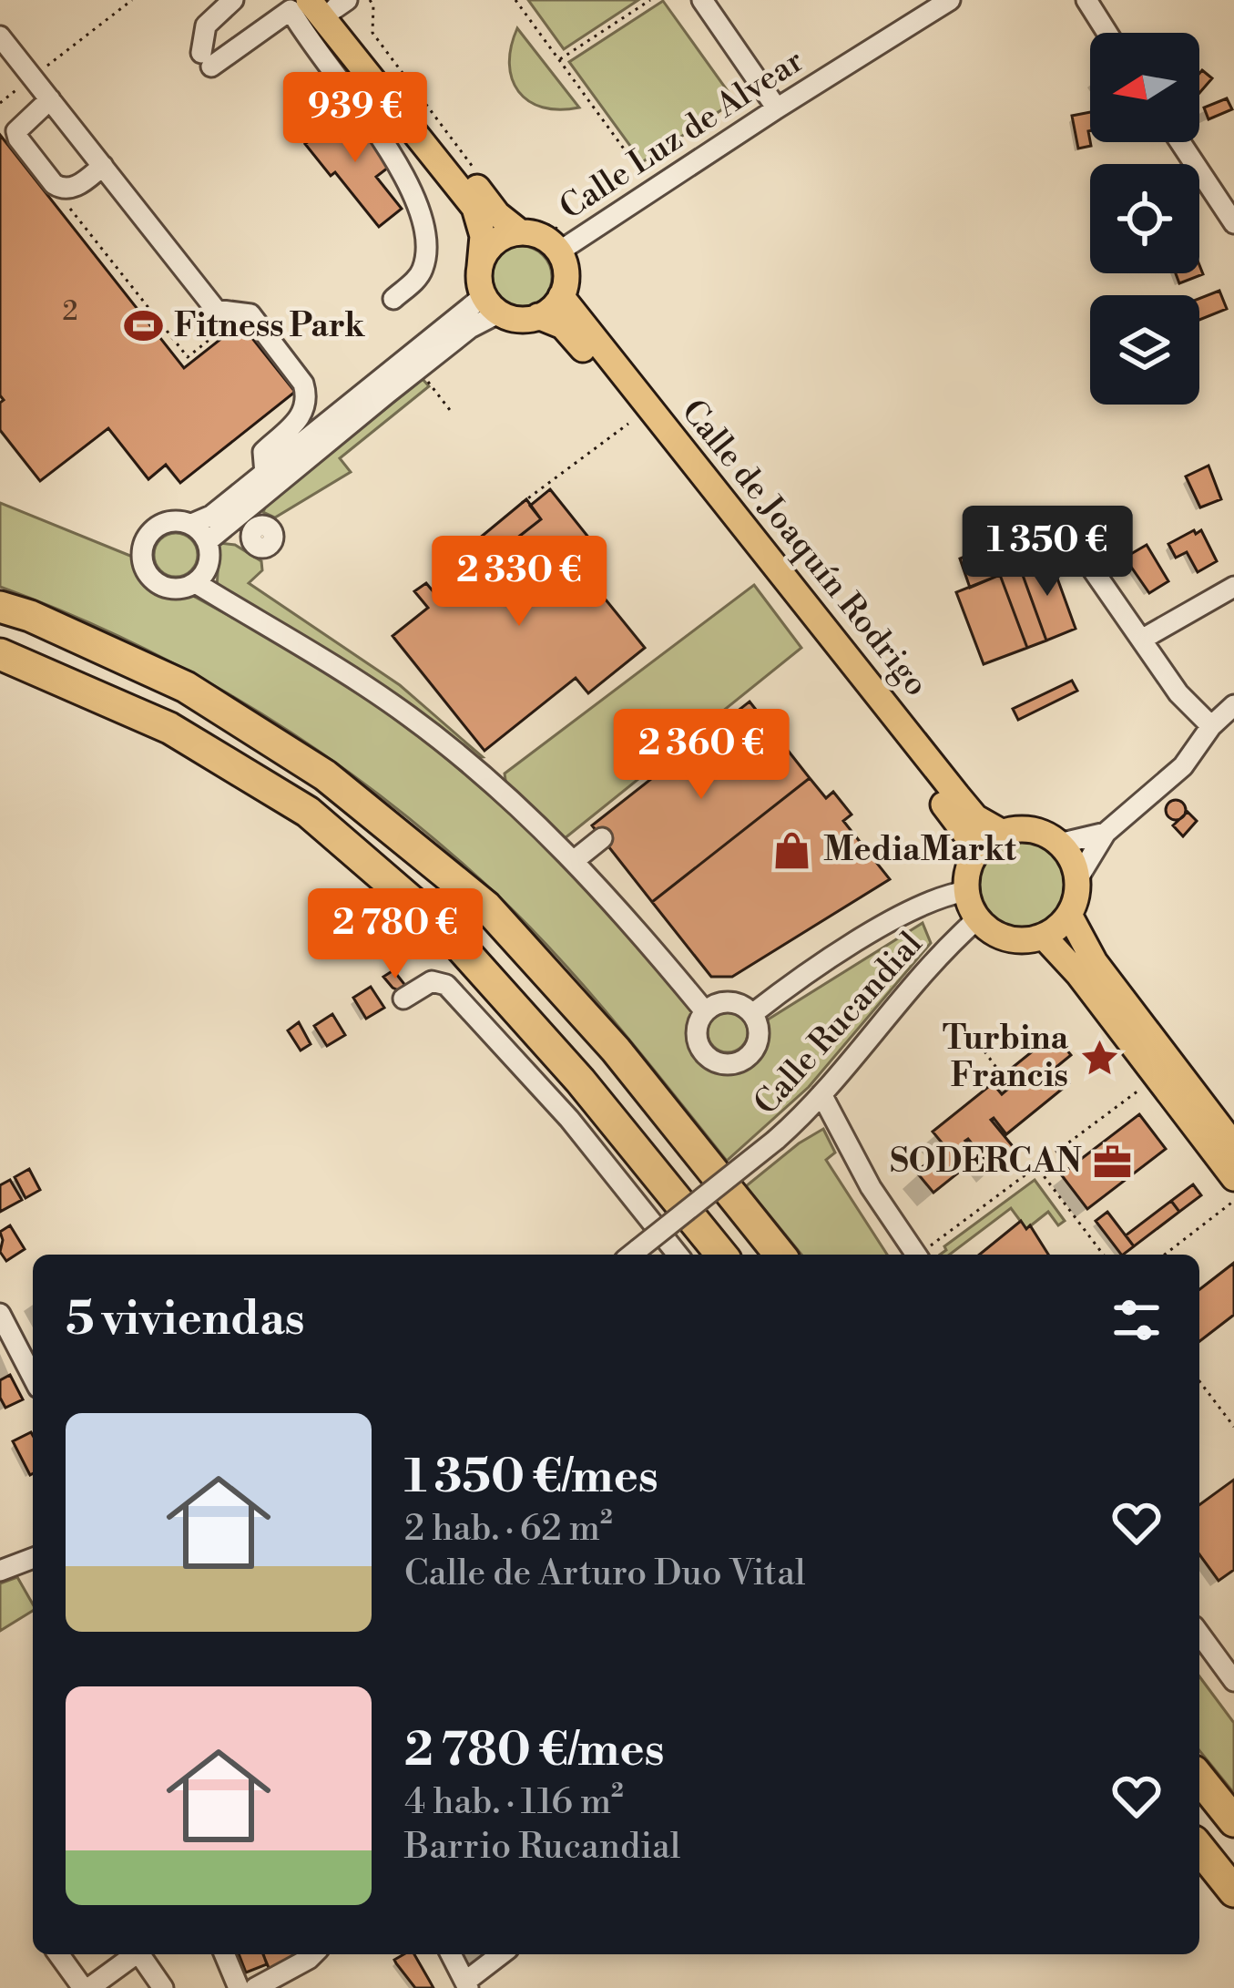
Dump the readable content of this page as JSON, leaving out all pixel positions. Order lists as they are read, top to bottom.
{
  "streets": {
    "main road": ["Calle de Joaquín Rodrigo"],
    "street": ["Calle Luz de Alvear", "Calle Rucandial"]
  },
  "crossings": [
    ["Calle Luz de Alvear", "Calle de Joaquín Rodrigo"],
    ["Calle de Joaquín Rodrigo", "Calle Rucandial"]
  ],
  "places": {
    "sports": ["Fitness Park"],
    "shop": ["MediaMarkt"],
    "place": ["Turbina Francis"],
    "office": ["SODERCAN"]
  },
  "house_numbers": ["2"],
  "north": "left",
  "page": {
    "price": [
      "939 €",
      "1 350 €",
      "2 330 €",
      "2 360 €",
      "2 780 €"
    ],
    "heading": "5 viviendas",
    "list": [
      {
        "name": "1 350 €/mes",
        "note": "2 hab. · 62 m² · Calle de Arturo Duo Vital"
      },
      {
        "name": "2 780 €/mes",
        "note": "4 hab. · 116 m² · Barrio Rucandial"
      }
    ]
  }
}
